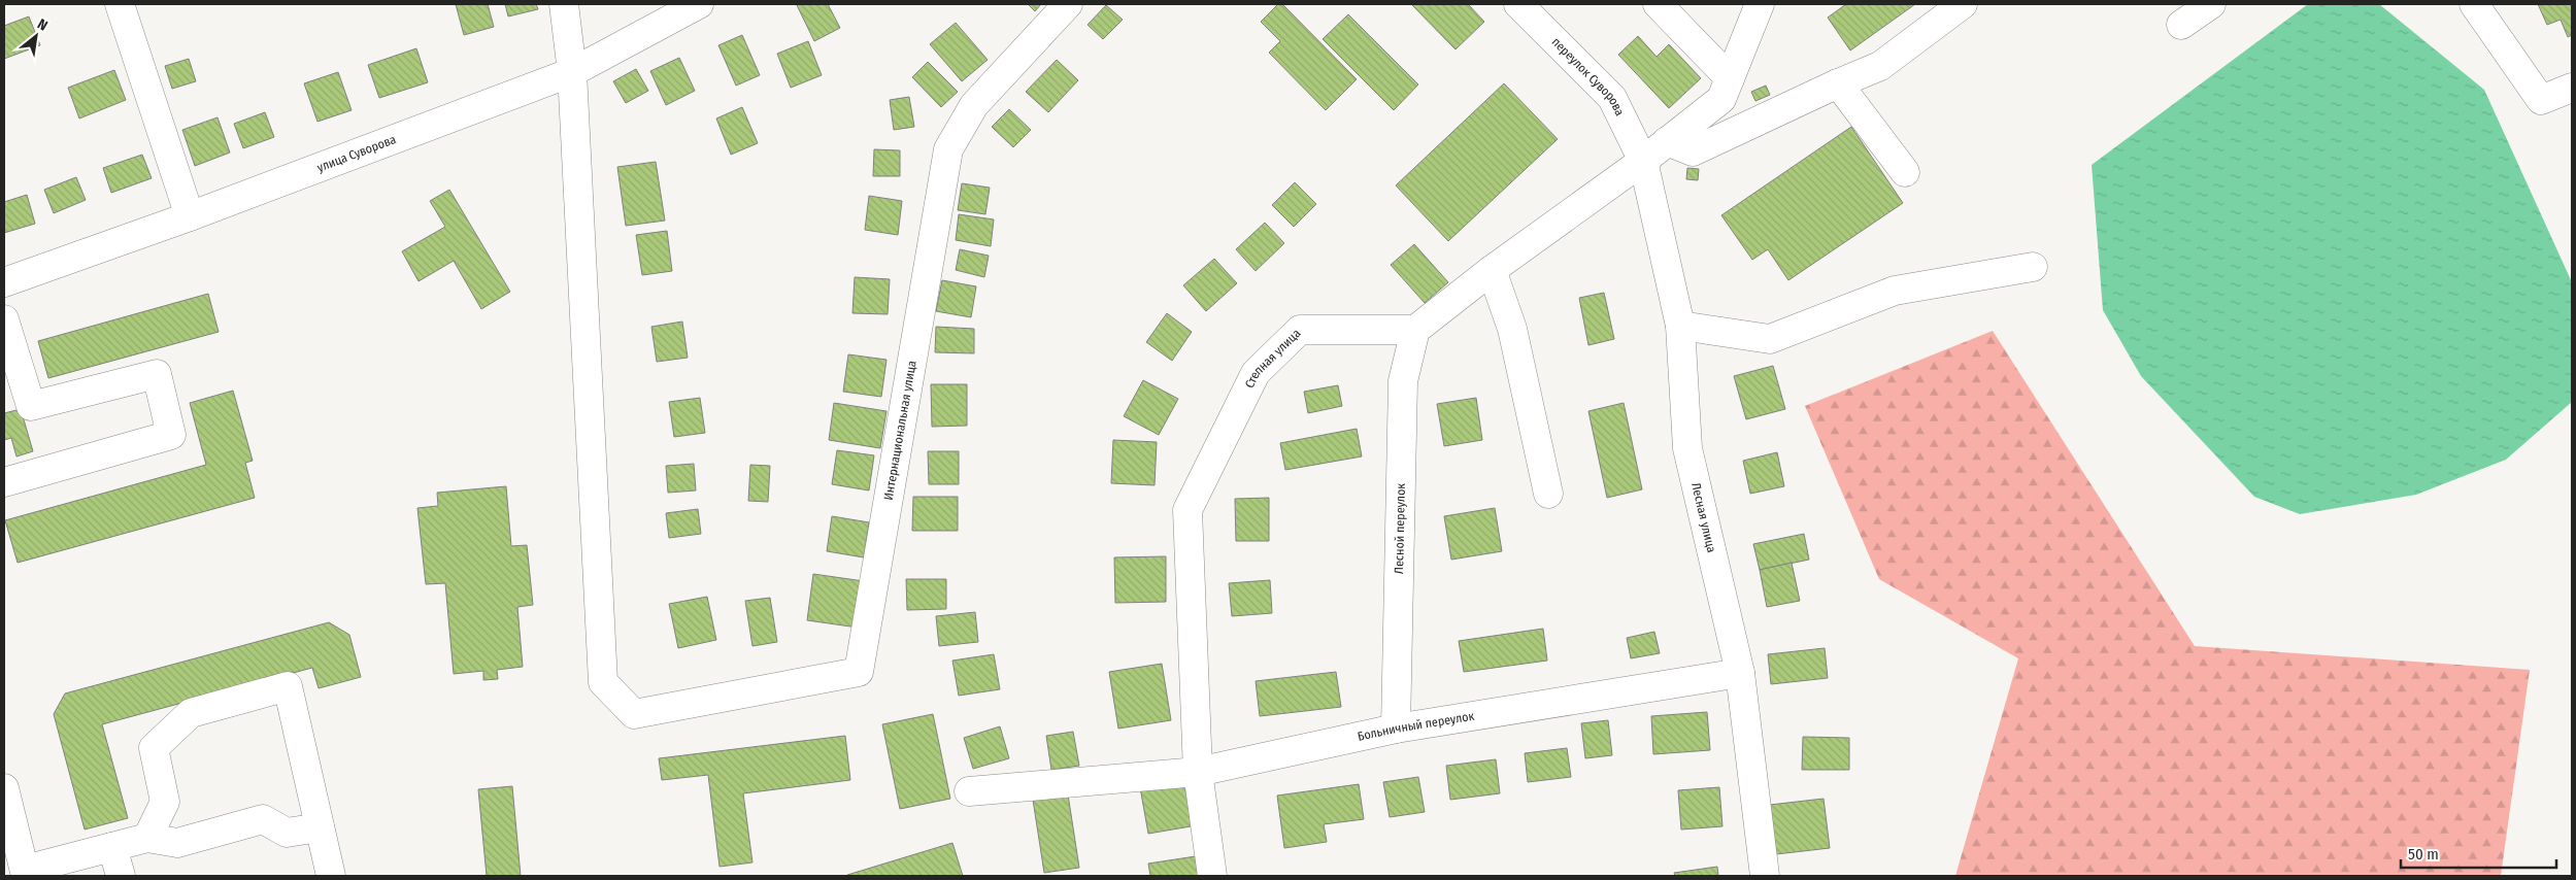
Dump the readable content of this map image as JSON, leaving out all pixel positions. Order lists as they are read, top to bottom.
{
  "streets": {
    "street": [
      "переулок Суворова",
      "улица Суворова",
      "Степная улица",
      "Интернациональная улица",
      "Лесная улица",
      "Лесной переулок",
      "Больничный переулок"
    ]
  },
  "crossings": [
    ["переулок Суворова", "Лесная улица"],
    ["улица Суворова", "Интернациональная улица"],
    ["Степная улица", "Лесной переулок"],
    ["Степная улица", "Больничный переулок"],
    ["Лесная улица", "Больничный переулок"],
    ["Лесной переулок", "Больничный переулок"]
  ],
  "scale_bar": "50 m",
  "north": "top right"
}
